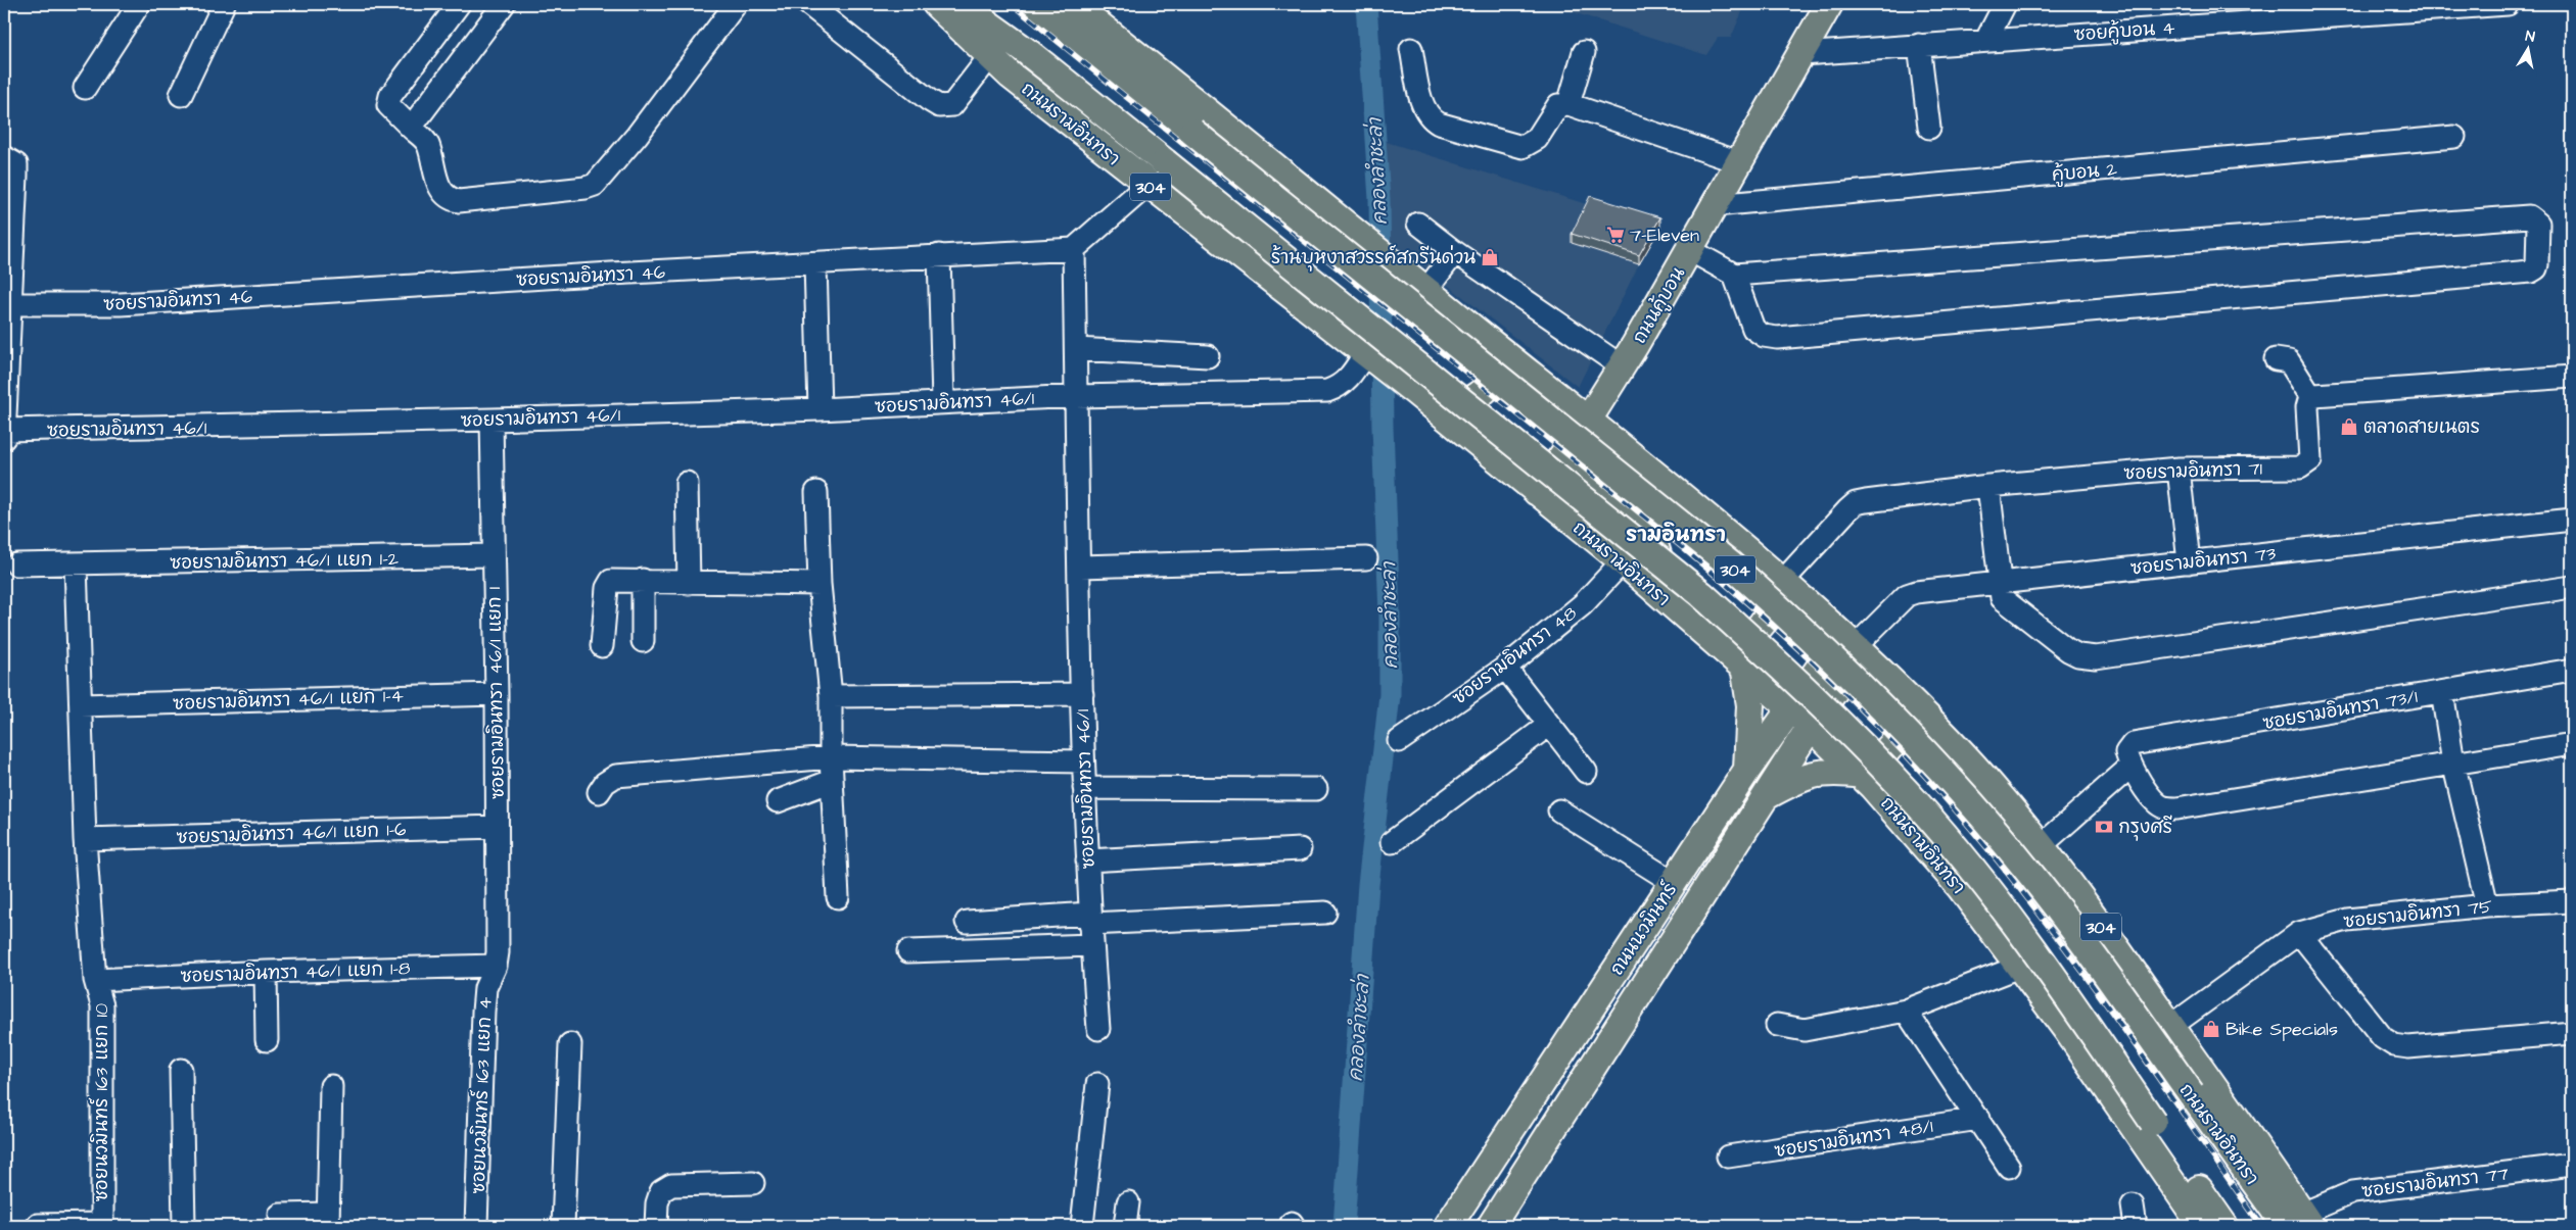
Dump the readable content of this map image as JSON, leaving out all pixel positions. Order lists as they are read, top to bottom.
{
  "streets": {
    "main road": [
      "ถนนรามอินทรา",
      "304",
      "ถนนคู้บอน",
      "ถนนนวมินทร์"
    ],
    "street": [
      "ซอยคู้บอน 4",
      "คู้บอน 2",
      "ซอยรามอินทรา 46",
      "ซอยรามอินทรา 46/1",
      "ซอยรามอินทรา 71",
      "ซอยรามอินทรา 46/1 แยก 1-2",
      "ซอยรามอินทรา 73",
      "ซอยรามอินทรา 48",
      "ซอยรามอินทรา 46/1 แยก 1",
      "ซอยรามอินทรา 46/1 แยก 1-4",
      "ซอยรามอินทรา 73/1",
      "ซอยรามอินทรา 46/1 แยก 1-6",
      "ซอยรามอินทรา 75",
      "ซอยรามอินทรา 46/1 แยก 1-8",
      "ซอยนวมินทร์ 163 แยก 4",
      "ซอยนวมินทร์ 163 แยก 10",
      "ซอยรามอินทรา 48/1",
      "ซอยรามอินทรา 77"
    ]
  },
  "crossings": [
    ["ซอยคู้บอน 4", "ถนนคู้บอน"],
    ["ถนนรามอินทรา", "ถนนคู้บอน"],
    ["ถนนรามอินทรา", "ซอยรามอินทรา 46/1"],
    ["ถนนรามอินทรา", "ซอยรามอินทรา 71"],
    ["ถนนรามอินทรา", "ซอยรามอินทรา 73"],
    ["ถนนรามอินทรา", "ซอยรามอินทรา 48"],
    ["ถนนรามอินทรา", "ซอยรามอินทรา 75"],
    ["ถนนรามอินทรา", "ถนนนวมินทร์"],
    ["ถนนรามอินทรา", "ซอยรามอินทรา 77"],
    ["คู้บอน 2", "ถนนคู้บอน"],
    ["ซอยรามอินทรา 46/1", "ซอยรามอินทรา 46/1 แยก 1"],
    ["ซอยรามอินทรา 46/1 แยก 1-2", "ซอยรามอินทรา 46/1 แยก 1"],
    ["ซอยรามอินทรา 73", "ถนนนวมินทร์"],
    ["ซอยรามอินทรา 46/1 แยก 1", "ซอยรามอินทรา 46/1 แยก 1-4"],
    ["ซอยรามอินทรา 46/1 แยก 1", "ซอยรามอินทรา 46/1 แยก 1-6"],
    ["ซอยรามอินทรา 46/1 แยก 1", "ซอยรามอินทรา 46/1 แยก 1-8"],
    ["ซอยรามอินทรา 46/1 แยก 1", "ซอยนวมินทร์ 163 แยก 4"],
    ["ซอยรามอินทรา 46/1 แยก 1-8", "ซอยนวมินทร์ 163 แยก 4"],
    ["ซอยรามอินทรา 46/1 แยก 1-8", "ซอยนวมินทร์ 163 แยก 10"]
  ],
  "districts": ["รามอินทรา"],
  "water": ["คลองลำชะล่า"],
  "places": {
    "supermarket": ["7-Eleven"],
    "shop": ["ร้านบุหงาสวรรค์สกรีนด่วน", "ตลาดสายเนตร", "Bike Specials"],
    "bank": ["กรุงศรี"]
  },
  "north": "top"
}
